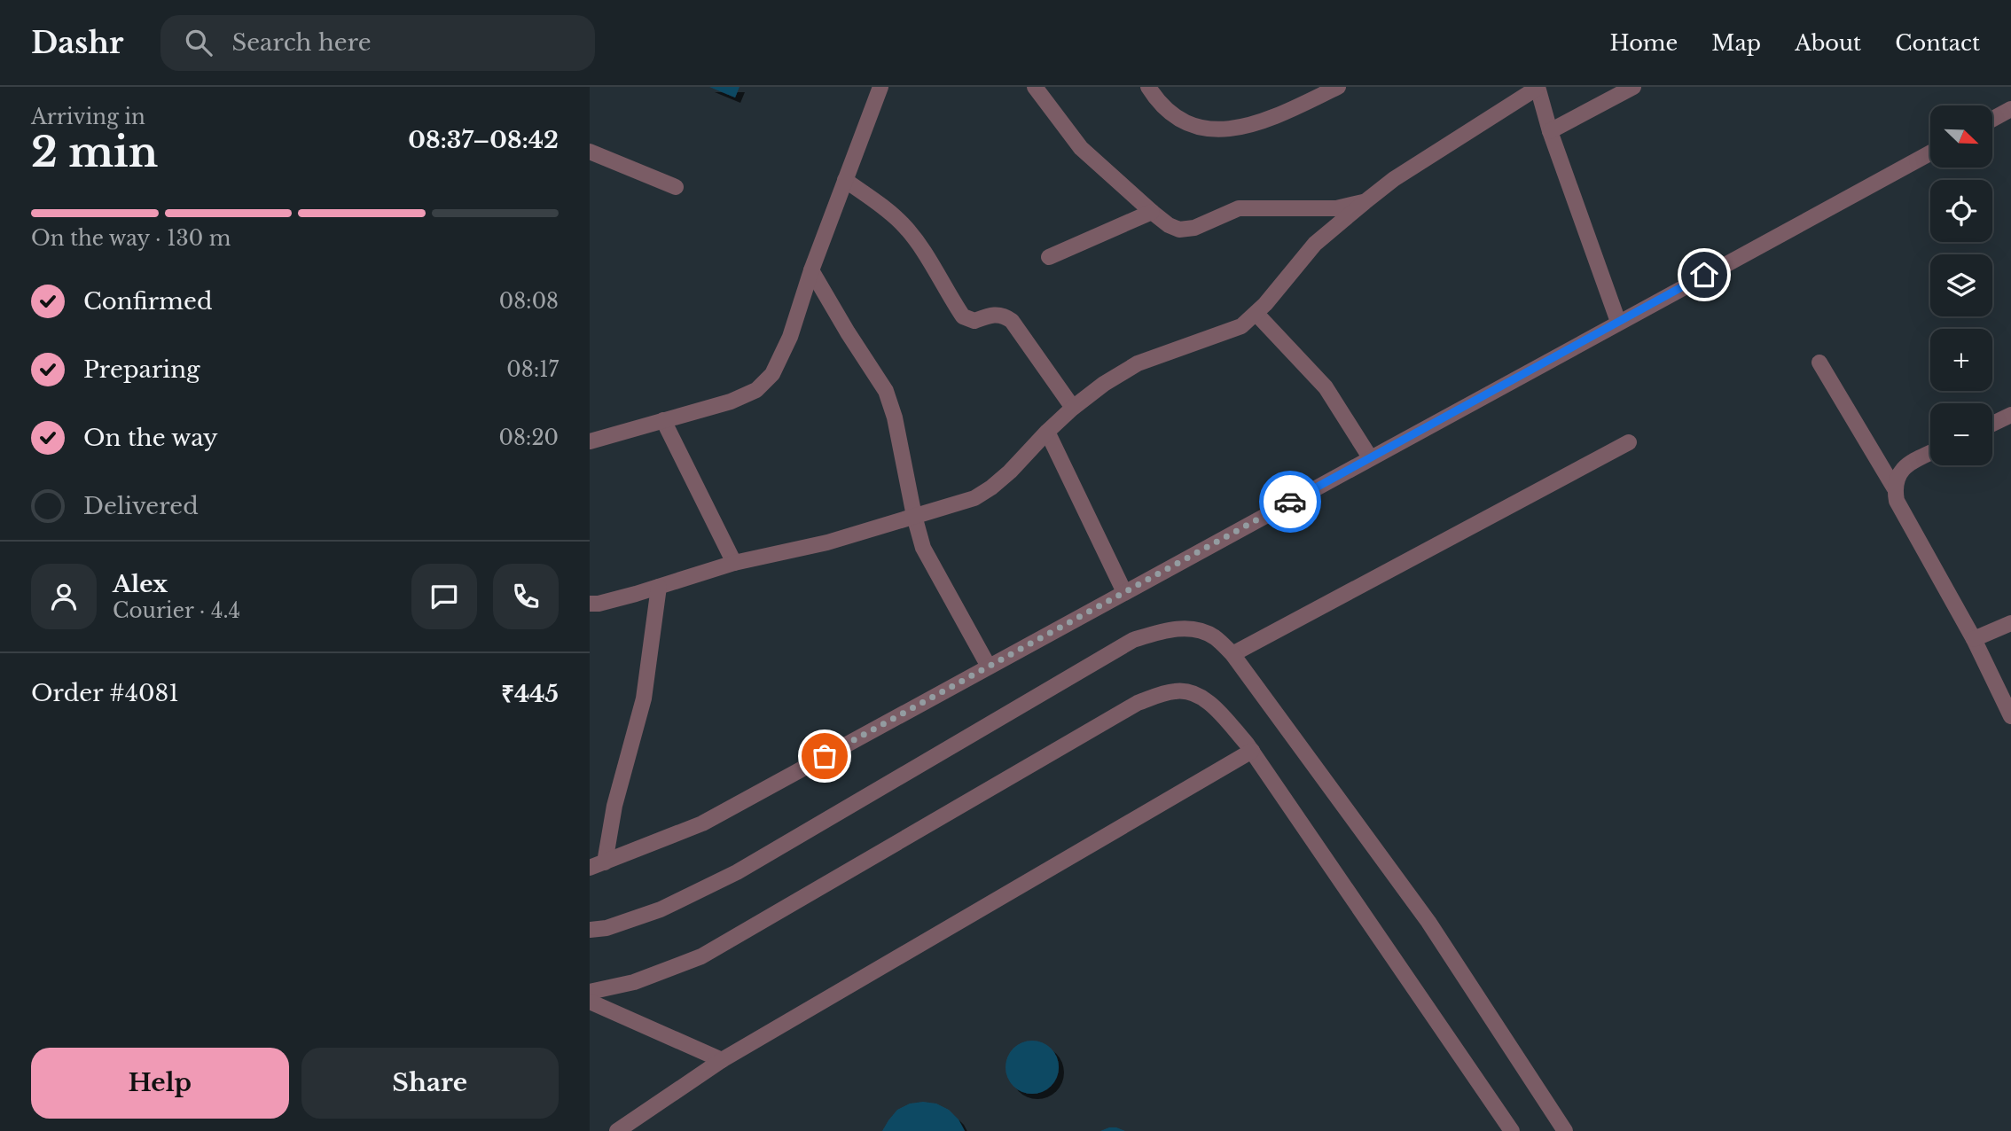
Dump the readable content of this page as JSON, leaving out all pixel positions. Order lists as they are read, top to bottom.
{
  "north": "bottom right",
  "page": {
    "header": "Dashr",
    "search": "Search here",
    "nav": [
      "Home",
      "Map",
      "About",
      "Contact"
    ],
    "heading": ["2 min", "Arriving in", "08:37–08:42"],
    "panel": [
      "Alex",
      "Courier · 4.4",
      "Order #4081",
      "₹445"
    ],
    "map_buttons": ["+", "−"],
    "bar": "On the way · 130 m",
    "list": [
      ["Confirmed", "08:08"],
      ["Preparing", "08:17"],
      ["On the way", "08:20"],
      "Delivered"
    ],
    "buttons": ["Help", "Share"]
  }
}
